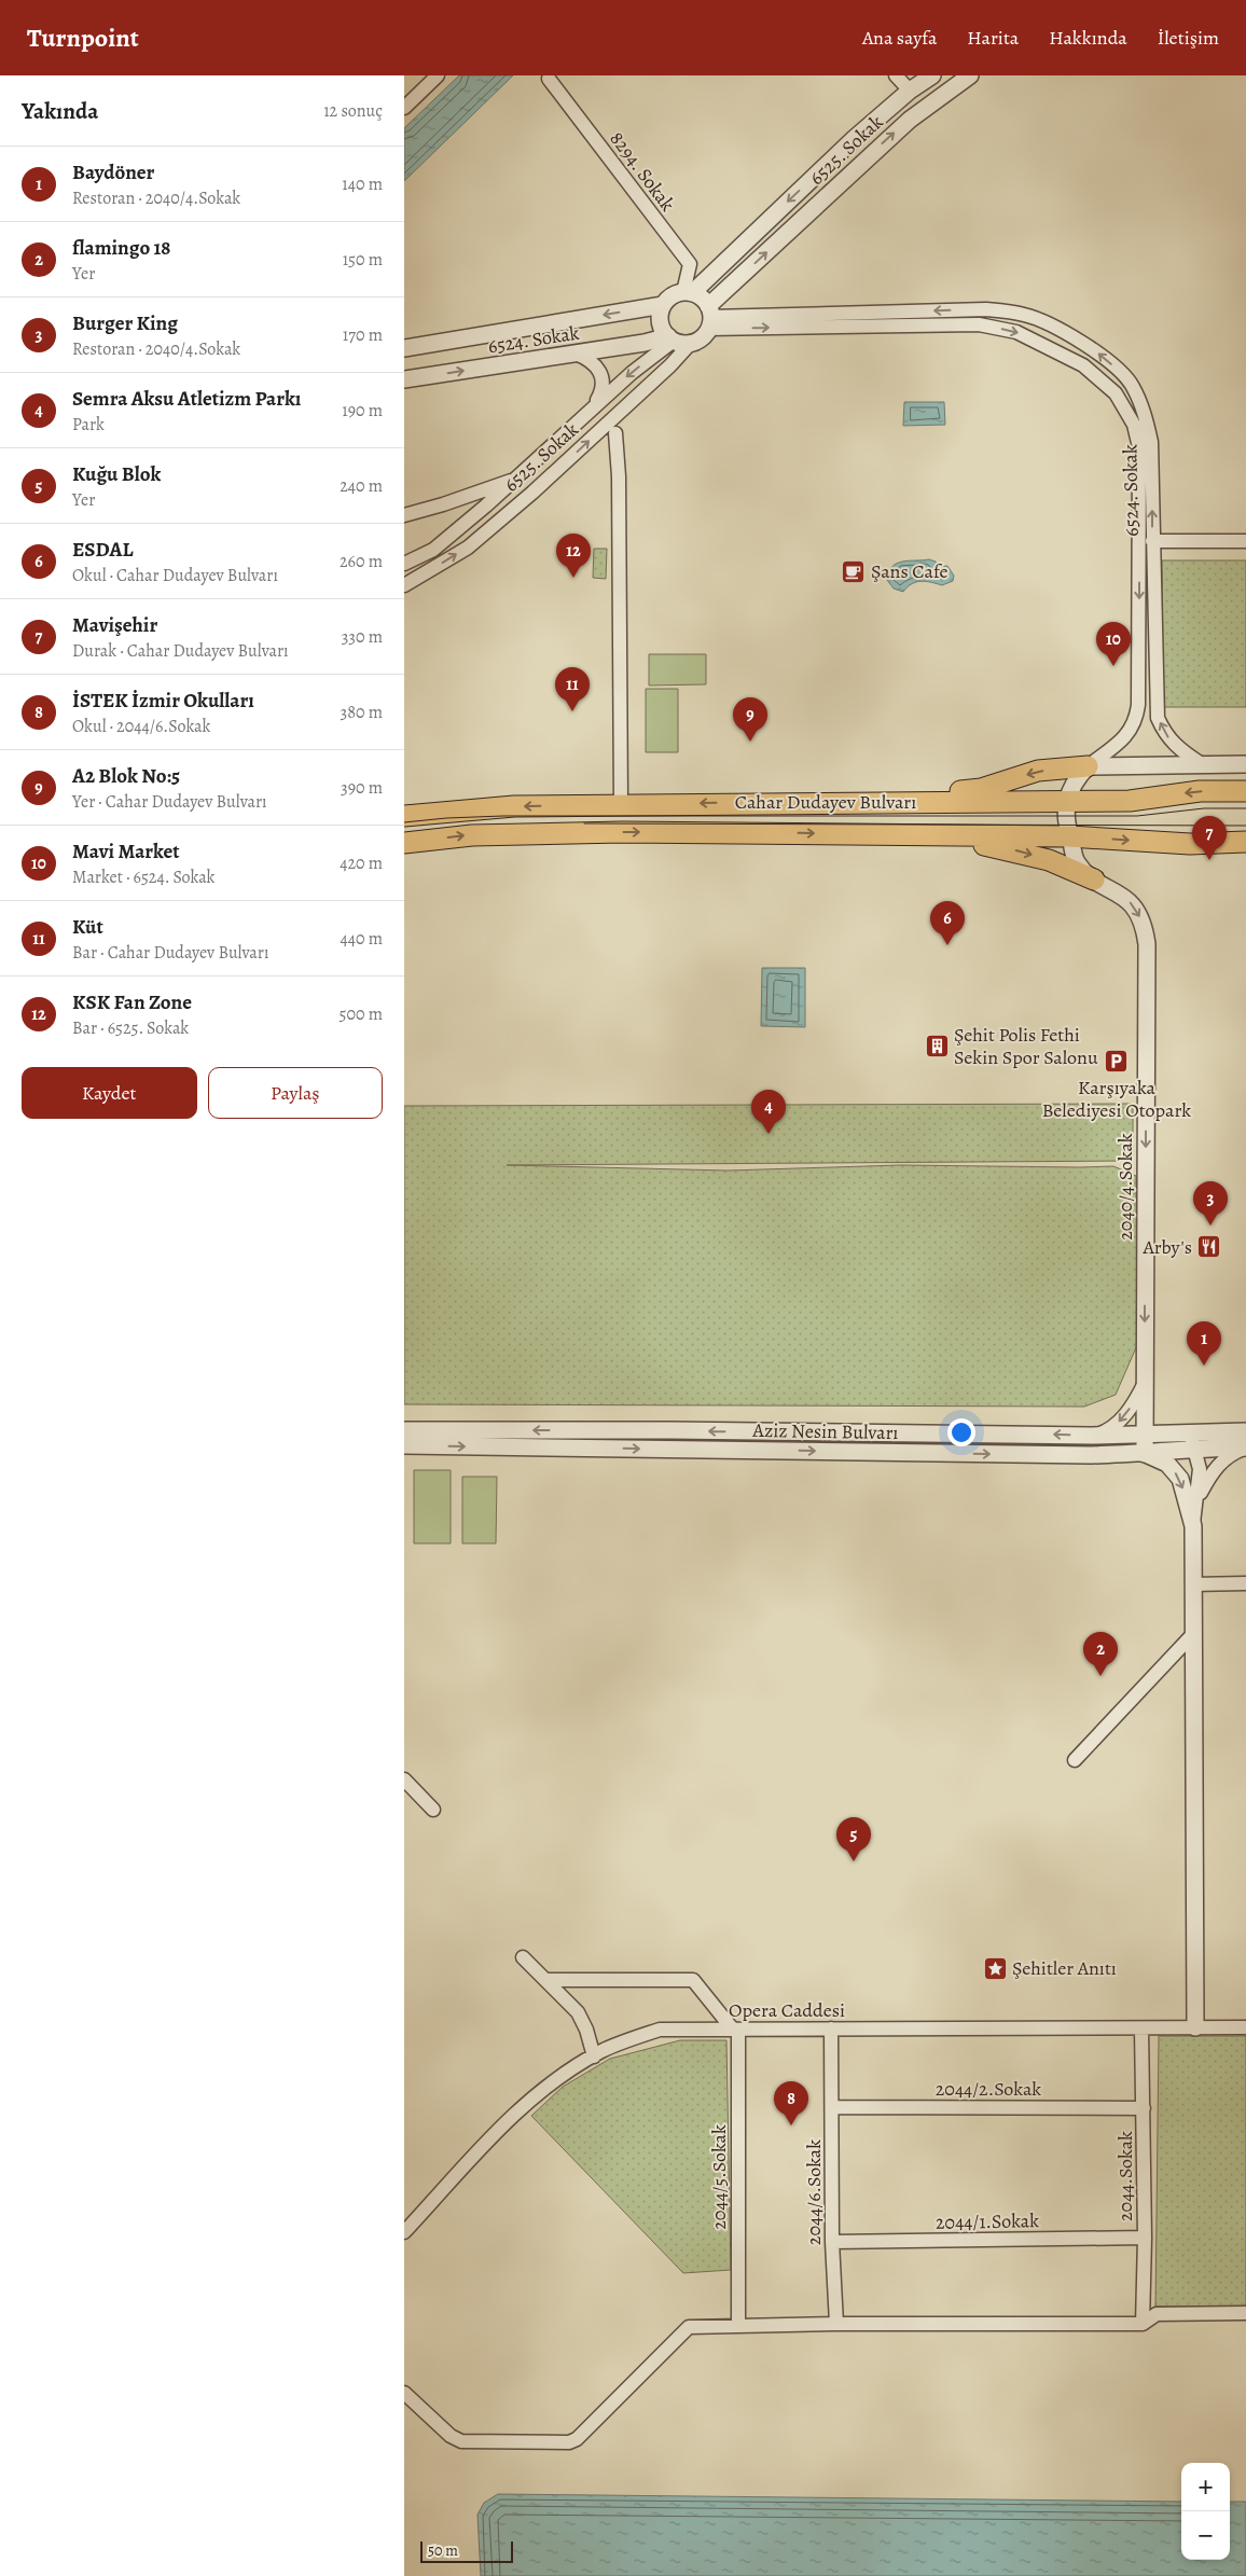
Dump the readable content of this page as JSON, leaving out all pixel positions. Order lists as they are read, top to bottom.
{
  "streets": {
    "main road": ["Cahar Dudayev Bulvarı"],
    "street": [
      "6525. Sokak",
      "8294. Sokak",
      "6524. Sokak",
      "2040/4.Sokak",
      "Aziz Nesin Bulvarı",
      "Opera Caddesi",
      "2044/2.Sokak",
      "2044.Sokak",
      "2044/5.Sokak",
      "2044/6.Sokak",
      "2044/1.Sokak"
    ]
  },
  "crossings": [
    ["6525. Sokak", "8294. Sokak"],
    ["6525. Sokak", "6524. Sokak"],
    ["8294. Sokak", "6524. Sokak"],
    ["Cahar Dudayev Bulvarı", "2040/4.Sokak"],
    ["2040/4.Sokak", "Aziz Nesin Bulvarı"],
    ["Opera Caddesi", "2044.Sokak"],
    ["Opera Caddesi", "2044/5.Sokak"],
    ["Opera Caddesi", "2044/6.Sokak"],
    ["2044/2.Sokak", "2044.Sokak"],
    ["2044/2.Sokak", "2044/6.Sokak"],
    ["2044.Sokak", "2044/1.Sokak"],
    ["2044/6.Sokak", "2044/1.Sokak"]
  ],
  "one_way": ["2040/4.Sokak"],
  "places": {
    "cafe": ["Şans Cafe"],
    "building": ["Şehit Polis Fethi Sekin Spor Salonu"],
    "parking": ["Karşıyaka Belediyesi Otopark"],
    "restaurant": ["Arby's"],
    "place": ["Şehitler Anıtı"]
  },
  "scale_bar": "50 m",
  "page": {
    "header": "Turnpoint",
    "nav": [
      "Ana sayfa",
      "Harita",
      "Hakkında",
      "İletişim"
    ],
    "heading": ["Yakında", "12 sonuç"],
    "list": [
      {
        "mark": "1",
        "name": "Baydöner",
        "note": "Restoran · 2040/4.Sokak",
        "value": "140 m"
      },
      {
        "mark": "2",
        "name": "flamingo 18",
        "note": "Yer",
        "value": "150 m"
      },
      {
        "mark": "3",
        "name": "Burger King",
        "note": "Restoran · 2040/4.Sokak",
        "value": "170 m"
      },
      {
        "mark": "4",
        "name": "Semra Aksu Atletizm Parkı",
        "note": "Park",
        "value": "190 m"
      },
      {
        "mark": "5",
        "name": "Kuğu Blok",
        "note": "Yer",
        "value": "240 m"
      },
      {
        "mark": "6",
        "name": "ESDAL",
        "note": "Okul · Cahar Dudayev Bulvarı",
        "value": "260 m"
      },
      {
        "mark": "7",
        "name": "Mavişehir",
        "note": "Durak · Cahar Dudayev Bulvarı",
        "value": "330 m"
      },
      {
        "mark": "8",
        "name": "İSTEK İzmir Okulları",
        "note": "Okul · 2044/6.Sokak",
        "value": "380 m"
      },
      {
        "mark": "9",
        "name": "A2 Blok No:5",
        "note": "Yer · Cahar Dudayev Bulvarı",
        "value": "390 m"
      },
      {
        "mark": "10",
        "name": "Mavi Market",
        "note": "Market · 6524. Sokak",
        "value": "420 m"
      },
      {
        "mark": "11",
        "name": "Küt",
        "note": "Bar · Cahar Dudayev Bulvarı",
        "value": "440 m"
      },
      {
        "mark": "12",
        "name": "KSK Fan Zone",
        "note": "Bar · 6525. Sokak",
        "value": "500 m"
      }
    ],
    "pins": [
      "12",
      "10",
      "11",
      "9",
      "7",
      "6",
      "4",
      "3",
      "1",
      "2",
      "5",
      "8"
    ],
    "buttons": ["Kaydet", "Paylaş"],
    "map_buttons": ["+", "−"],
    "scale": "50 m"
  }
}
